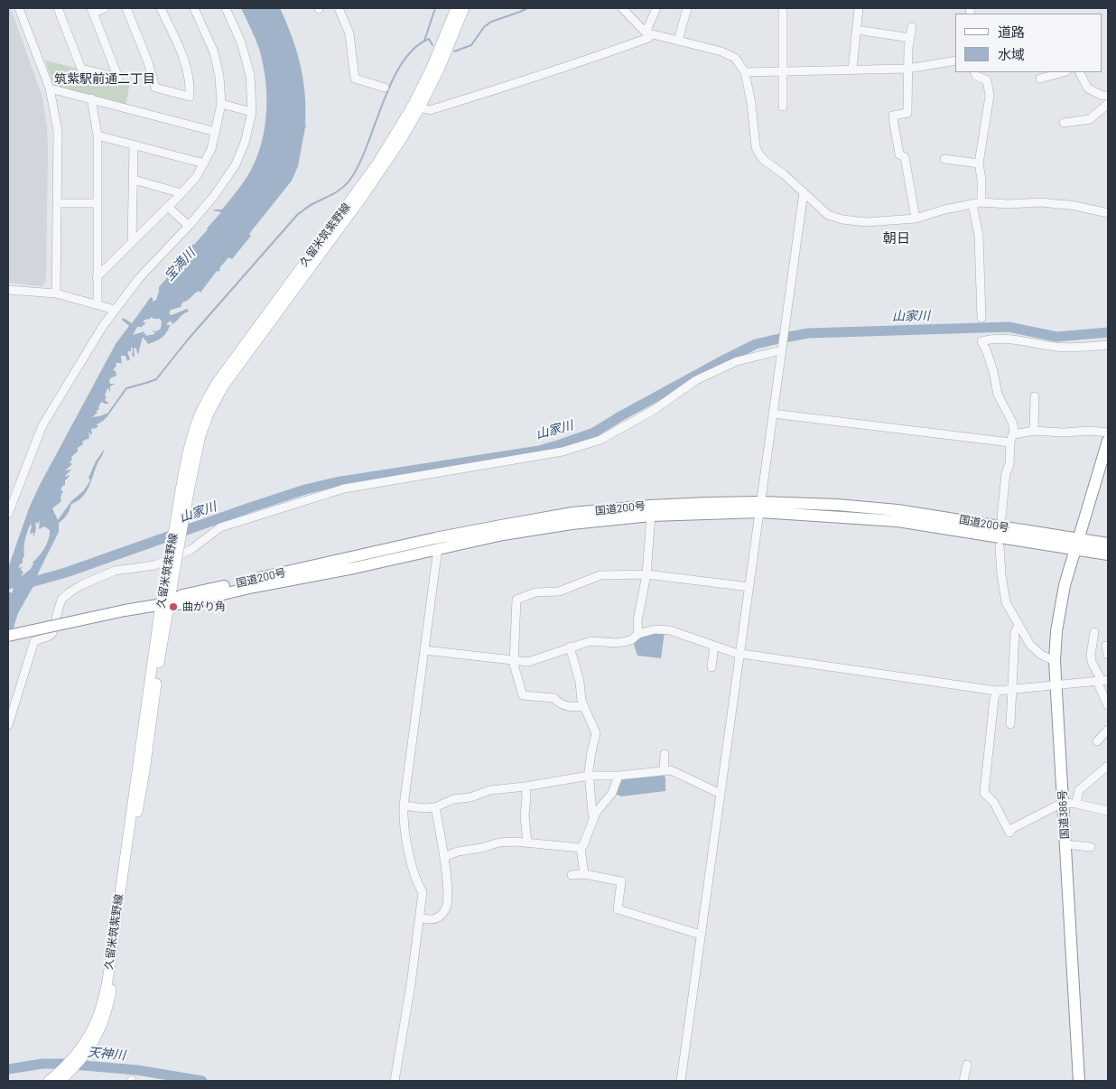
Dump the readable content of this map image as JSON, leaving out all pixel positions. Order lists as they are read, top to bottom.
{
  "streets": {
    "highway": ["国道200号", "国道386号"],
    "main road": ["久留米筑紫野線"]
  },
  "crossings": [
    ["久留米筑紫野線", "国道200号"],
    ["国道200号", "国道386号"]
  ],
  "districts": ["筑紫駅前通二丁目", "朝日"],
  "water": ["宝満川", "山家川", "天神川"],
  "places": ["曲がり角"],
  "legend": ["道路", "水域"]
}
